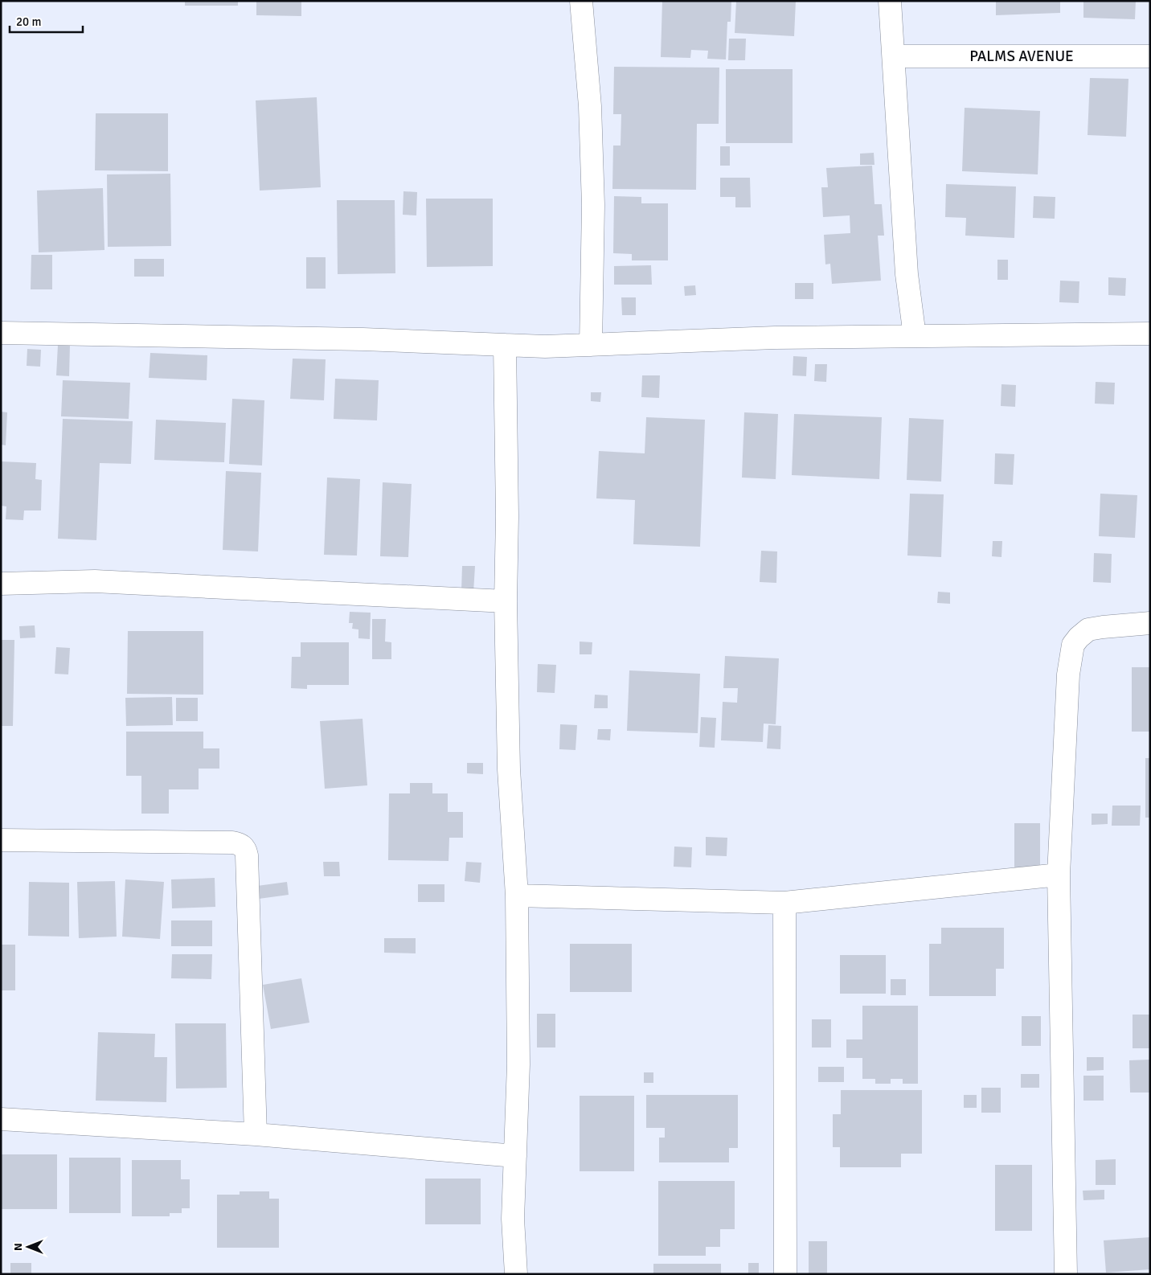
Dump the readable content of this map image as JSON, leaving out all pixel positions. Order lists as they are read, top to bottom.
{
  "streets": {
    "street": ["PALMS AVENUE"]
  },
  "scale_bar": "20 m",
  "north": "left"
}
